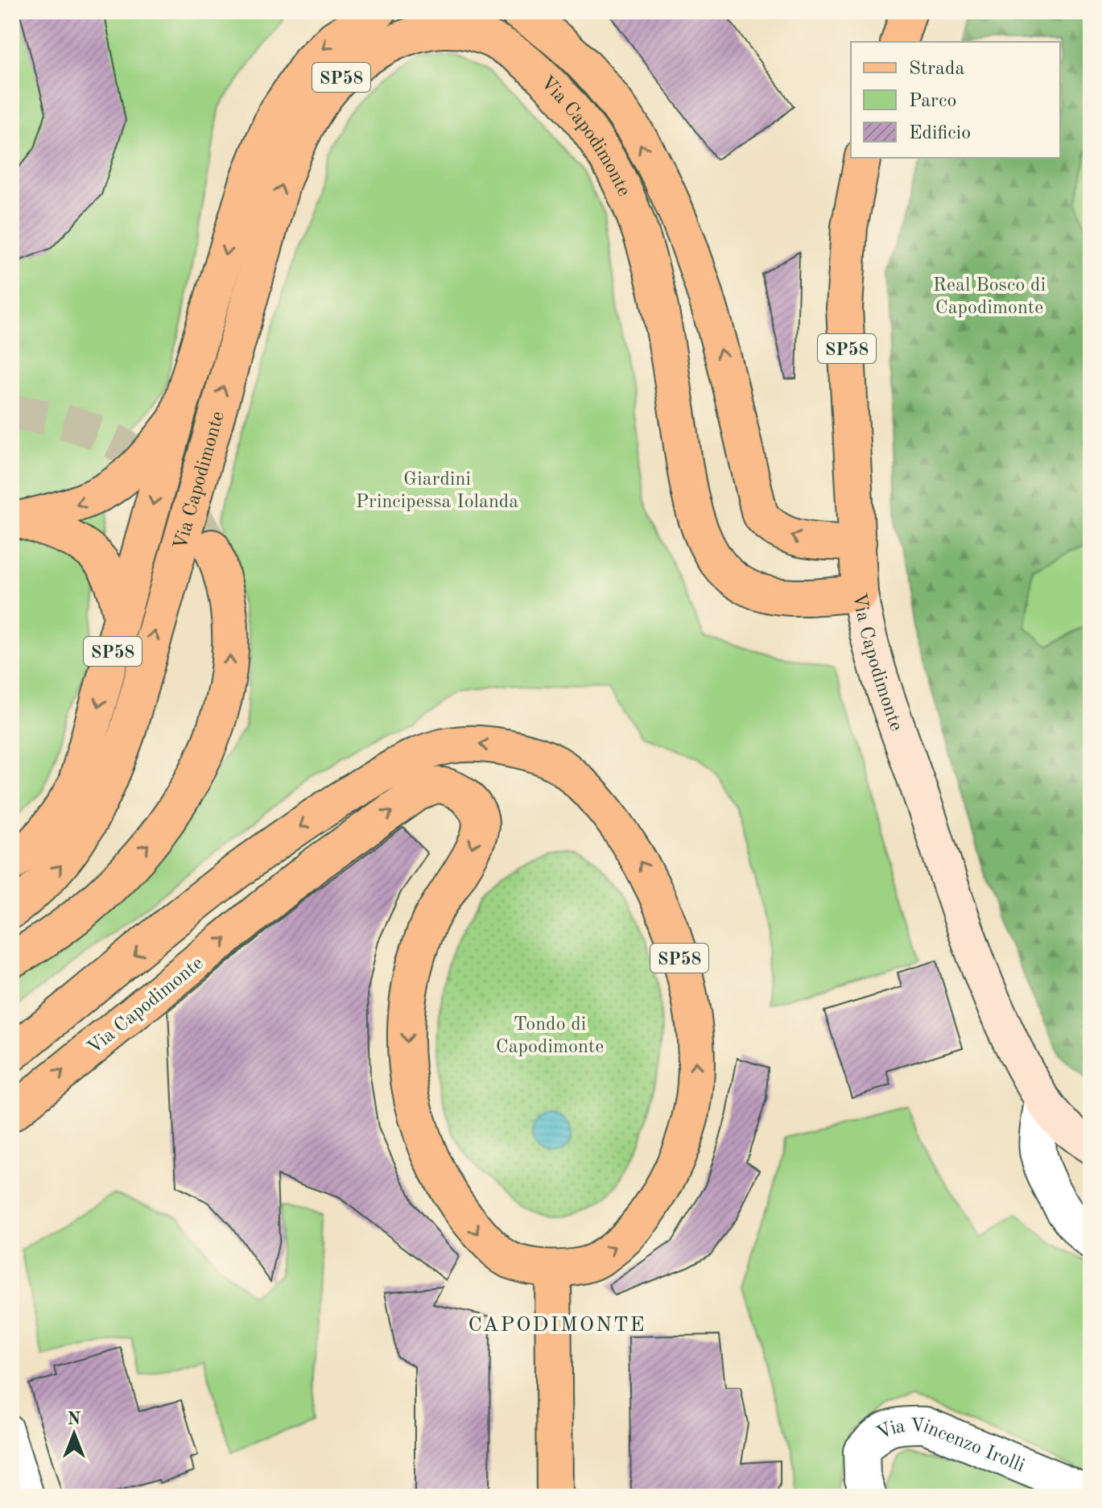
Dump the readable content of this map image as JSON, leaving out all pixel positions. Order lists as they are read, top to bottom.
{
  "streets": {
    "main road": ["SP58", "Via Capodimonte"],
    "street": ["Via Vincenzo Irolli"]
  },
  "crossings": [
    ["SP58", "Via Capodimonte"]
  ],
  "districts": ["CAPODIMONTE"],
  "parks": ["Real Bosco di Capodimonte", "Giardini Principessa Iolanda", "Tondo di Capodimonte"],
  "legend": ["Strada", "Parco", "Edificio"],
  "north": "top"
}
